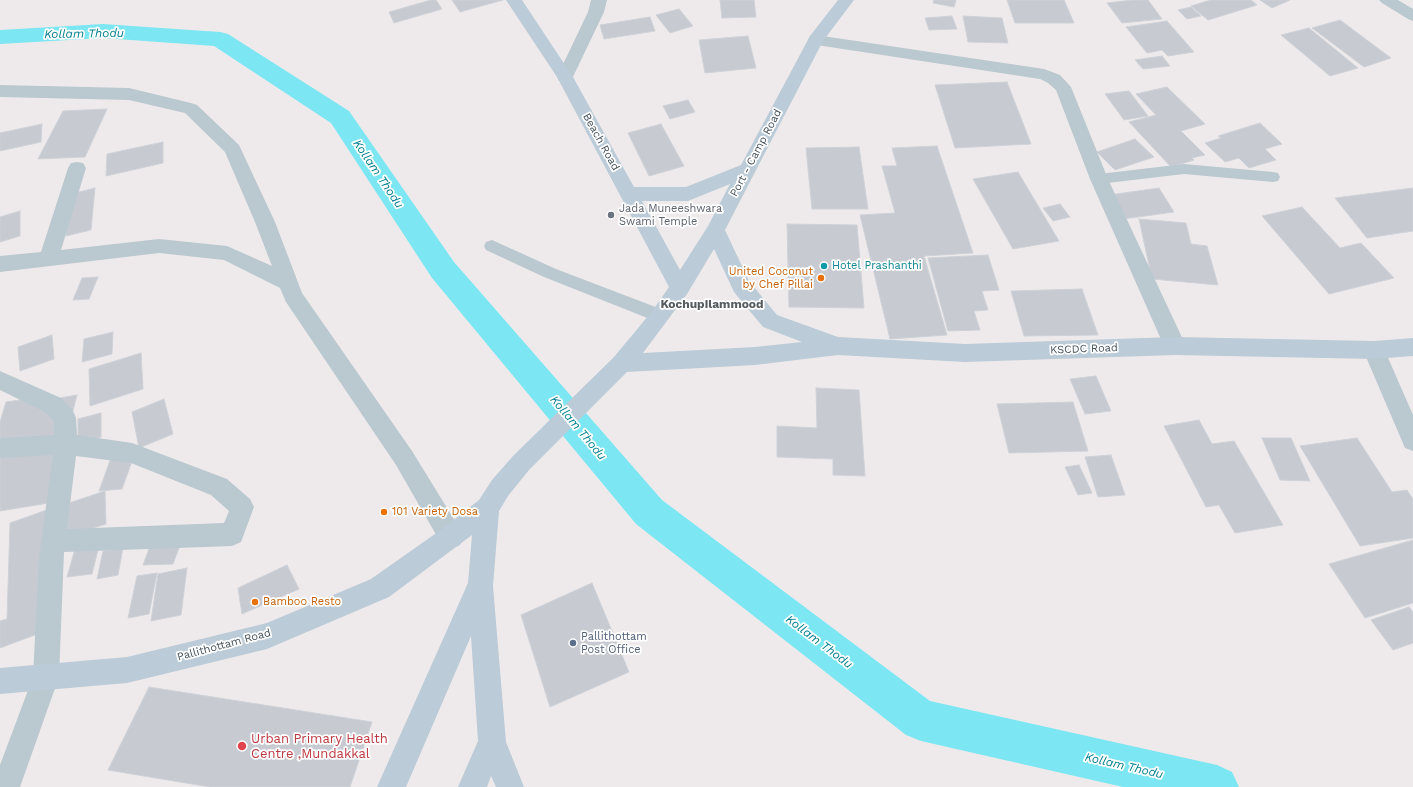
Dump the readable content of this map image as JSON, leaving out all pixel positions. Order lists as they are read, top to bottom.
{
  "streets": {
    "main road": [
      "Beach Road",
      "Port - Camp Road",
      "KSCDC Road",
      "Pallithottam Road"
    ]
  },
  "crossings": [
    ["Beach Road", "Port - Camp Road"],
    ["Port - Camp Road", "KSCDC Road"],
    ["Port - Camp Road", "Pallithottam Road"]
  ],
  "districts": ["Kochupilammood"],
  "water": ["Kollam Thodu"],
  "places": [
    "Jada Muneeshwara Swami Temple",
    "Hotel Prashanthi",
    "United Coconut by Chef Pillai",
    "101 Variety Dosa",
    "Bamboo Resto",
    "Pallithottam Post Office",
    "Urban Primary Health Centre ,Mundakkal"
  ]
}
